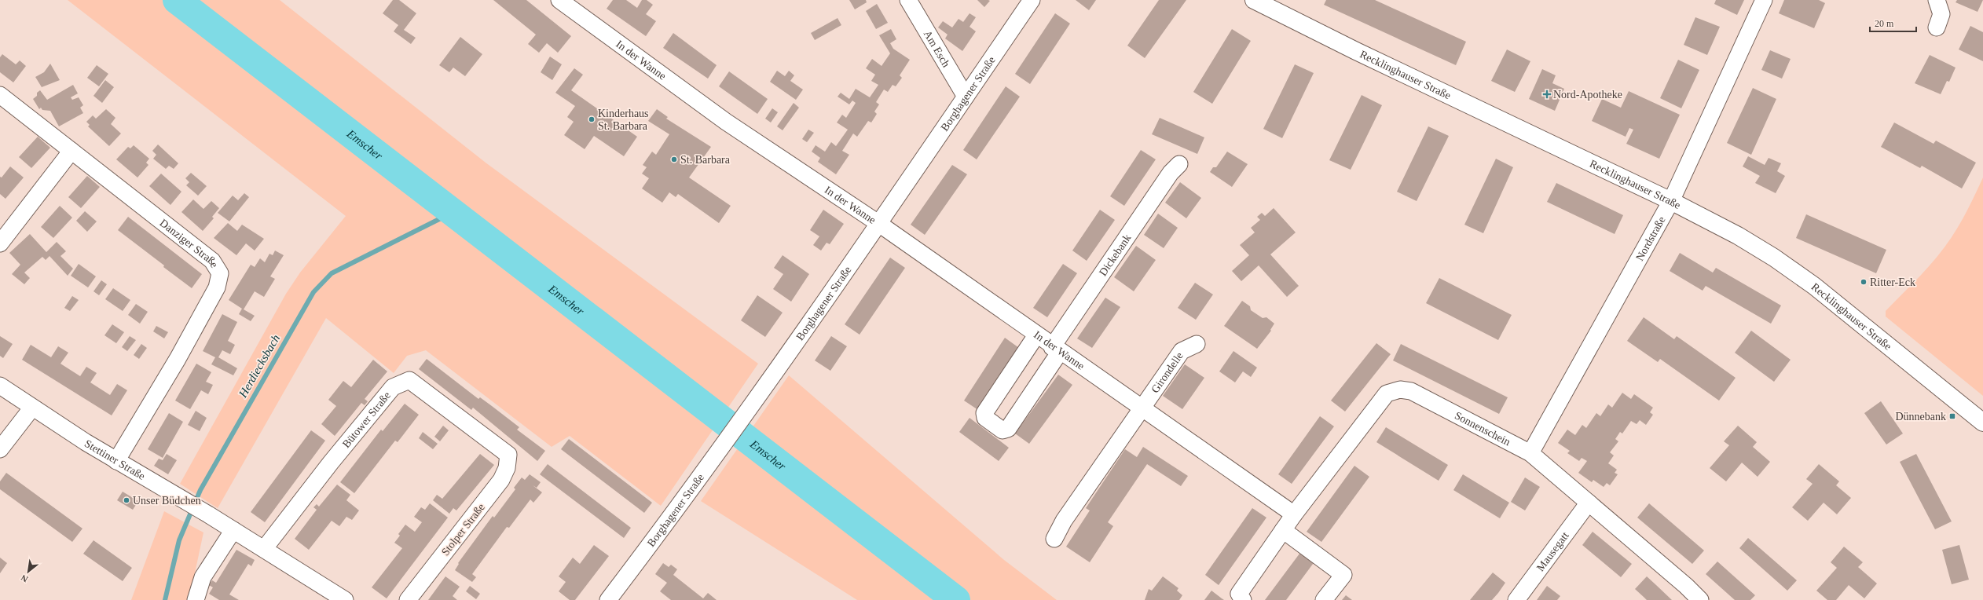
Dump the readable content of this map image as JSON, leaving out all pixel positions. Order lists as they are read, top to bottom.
{
  "streets": {
    "street": [
      "Am Esch",
      "In der Wanne",
      "Recklinghauser Straße",
      "Borghagener Straße",
      "Nordstraße",
      "Danziger Straße",
      "Dickebank",
      "Girondelle",
      "Bütower Straße",
      "Sonnenschein",
      "Stettiner Straße",
      "Stolper Straße",
      "Mausegatt"
    ]
  },
  "crossings": [
    ["Am Esch", "Borghagener Straße"],
    ["In der Wanne", "Borghagener Straße"],
    ["In der Wanne", "Dickebank"],
    ["In der Wanne", "Girondelle"],
    ["In der Wanne", "Sonnenschein"],
    ["Recklinghauser Straße", "Nordstraße"],
    ["Nordstraße", "Sonnenschein"],
    ["Danziger Straße", "Stettiner Straße"],
    ["Bütower Straße", "Stettiner Straße"],
    ["Bütower Straße", "Stolper Straße"],
    ["Sonnenschein", "Mausegatt"]
  ],
  "water": ["Emscher", "Herdiecksbach"],
  "places": {
    "health": ["Nord-Apotheke"],
    "other": [
      "Kinderhaus St. Barbara",
      "St. Barbara",
      "Ritter-Eck",
      "Unser Büdchen"
    ],
    "transit": ["Dünnebank"]
  },
  "scale_bar": "20 m",
  "north": "bottom left"
}
